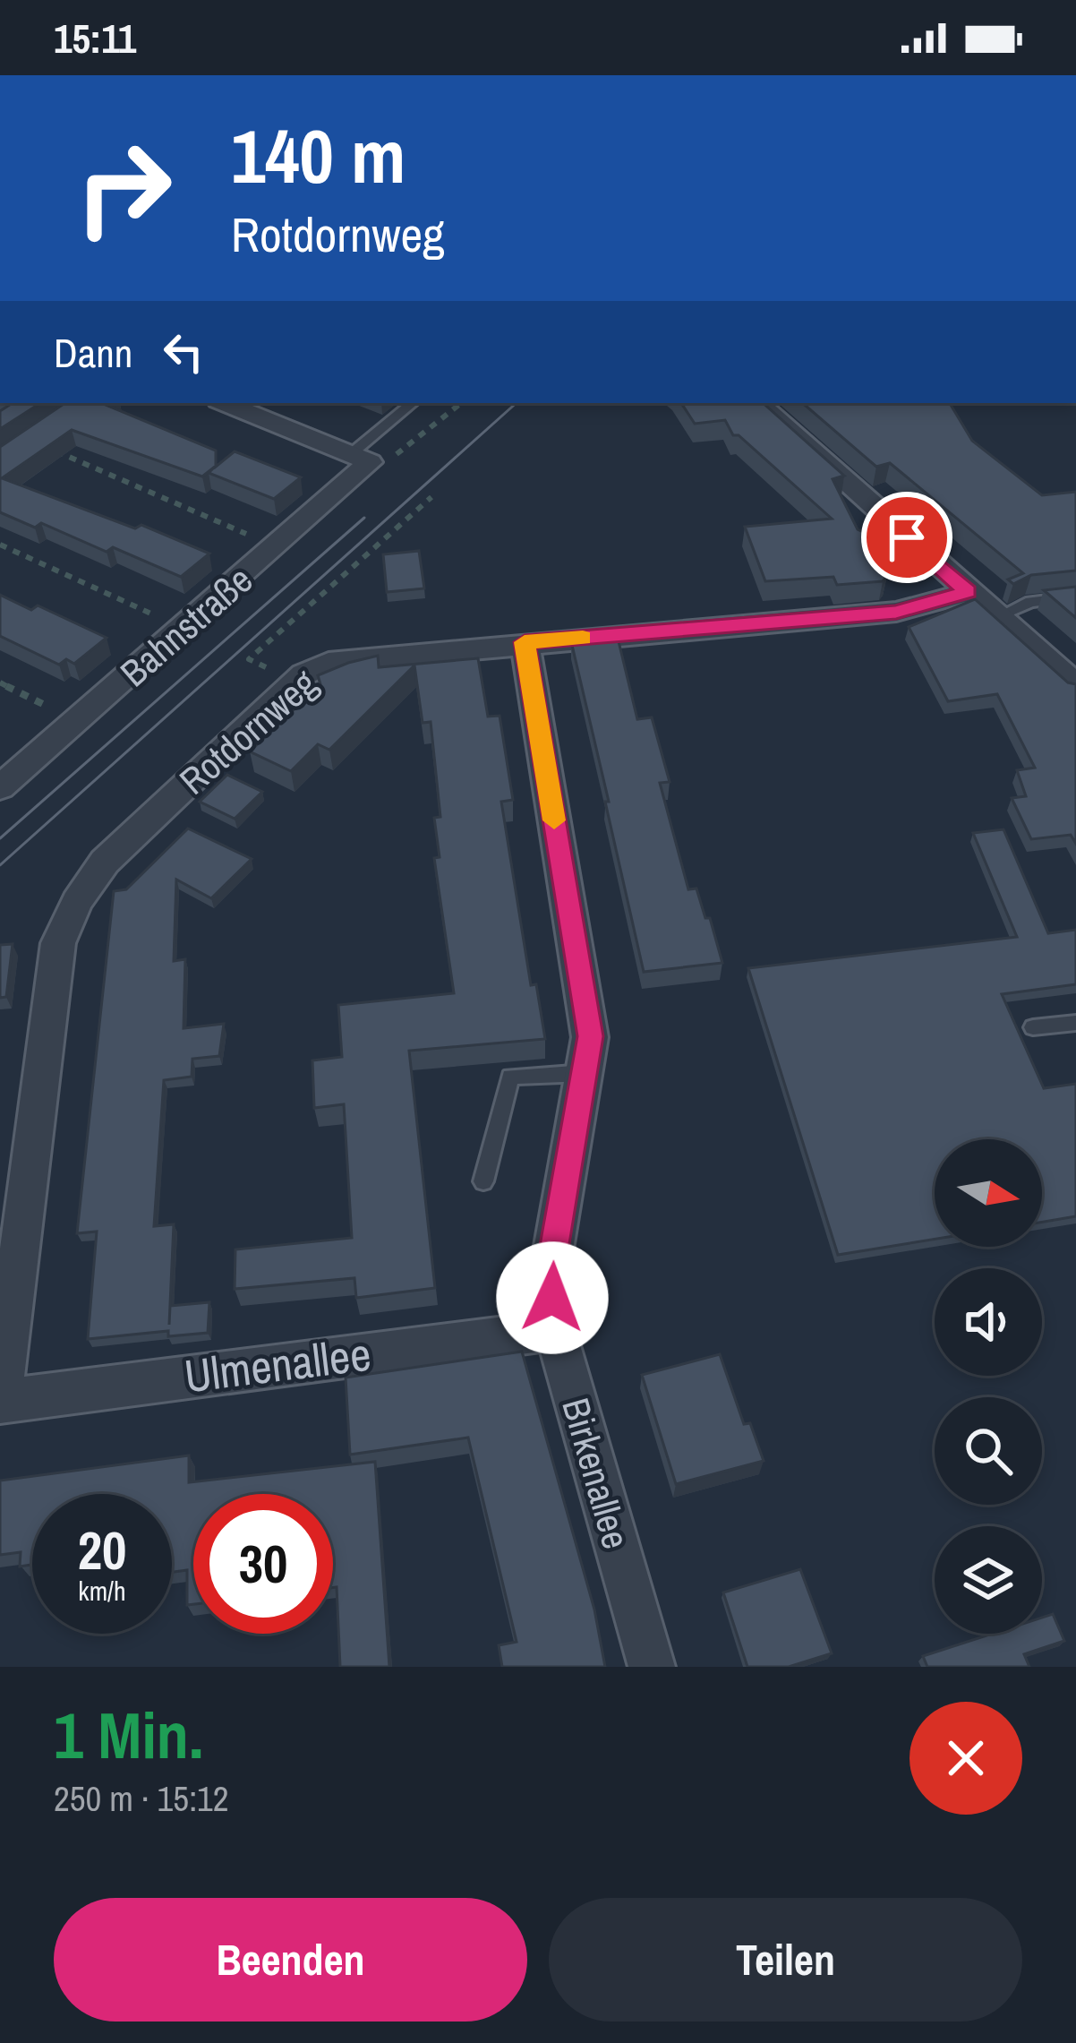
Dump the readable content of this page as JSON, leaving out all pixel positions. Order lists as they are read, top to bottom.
{
  "streets": {
    "street": [
      "Bahnstraße",
      "Rotdornweg",
      "Ulmenallee",
      "Birkenallee"
    ]
  },
  "crossings": [
    ["Rotdornweg", "Ulmenallee"],
    ["Rotdornweg", "Birkenallee"],
    ["Ulmenallee", "Birkenallee"]
  ],
  "north": "right",
  "page": {
    "status": "15:11",
    "turn": ["140 m", "Rotdornweg"],
    "then": "Dann",
    "speed": "20 km/h",
    "limit": "30",
    "heading": ["1 Min.", "250 m · 15:12"],
    "buttons": ["Beenden", "Teilen"]
  }
}
